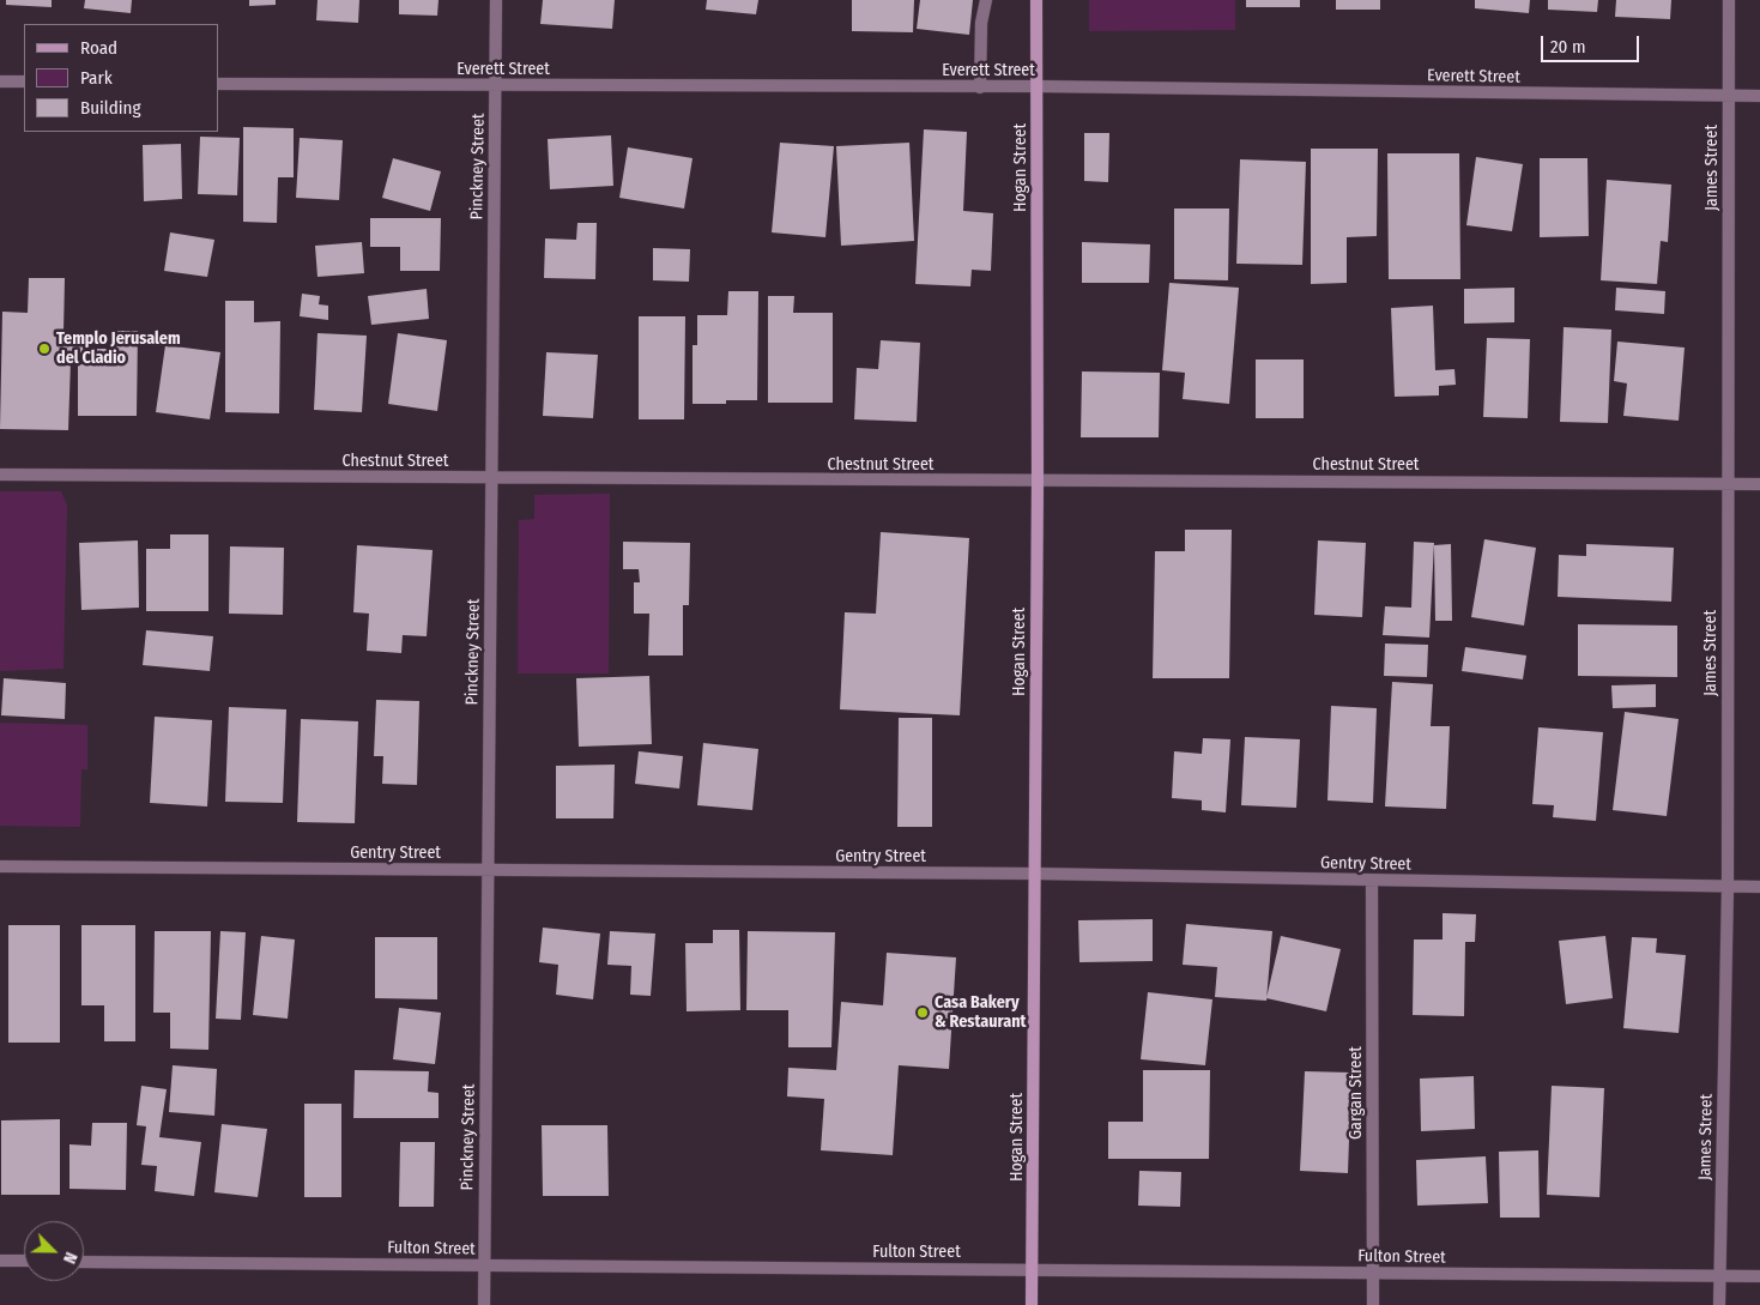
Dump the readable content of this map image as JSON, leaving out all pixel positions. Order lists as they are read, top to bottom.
{
  "streets": {
    "main road": ["Hogan Street"],
    "street": [
      "Everett Street",
      "Pinckney Street",
      "James Street",
      "Chestnut Street",
      "Gentry Street",
      "Gargan Street",
      "Fulton Street"
    ]
  },
  "crossings": [
    ["Everett Street", "Pinckney Street"],
    ["Everett Street", "Hogan Street"],
    ["Everett Street", "James Street"],
    ["Pinckney Street", "Chestnut Street"],
    ["Pinckney Street", "Gentry Street"],
    ["Pinckney Street", "Fulton Street"],
    ["Hogan Street", "Chestnut Street"],
    ["Hogan Street", "Gentry Street"],
    ["Hogan Street", "Fulton Street"],
    ["James Street", "Chestnut Street"],
    ["James Street", "Gentry Street"],
    ["James Street", "Fulton Street"],
    ["Gentry Street", "Gargan Street"],
    ["Gargan Street", "Fulton Street"]
  ],
  "places": ["Templo Jerusalem del Cladio", "Casa Bakery & Restaurant"],
  "legend": ["Road", "Park", "Building"],
  "scale_bar": "20 m",
  "north": "bottom right"
}
